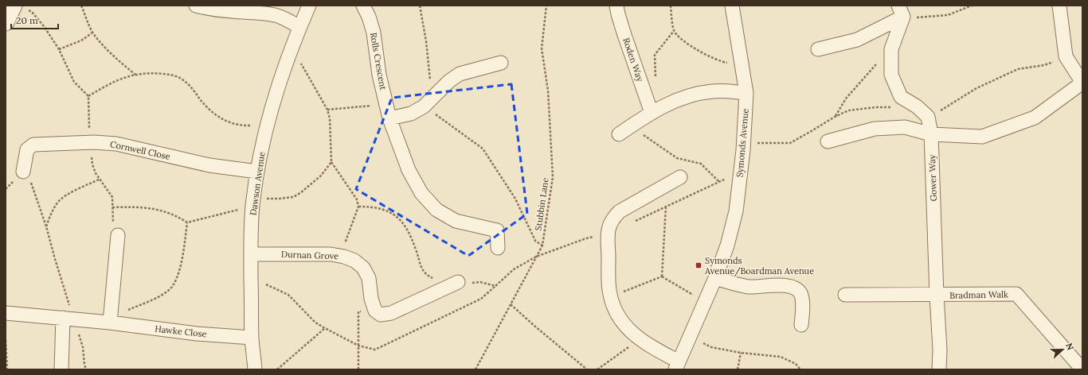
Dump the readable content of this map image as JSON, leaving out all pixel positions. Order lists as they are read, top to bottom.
{
  "streets": {
    "street": [
      "Roden Way",
      "Rolls Crescent",
      "Symonds Avenue",
      "Cornwell Close",
      "Gower Way",
      "Dawson Avenue",
      "Durnan Grove",
      "Bradman Walk",
      "Hawke Close"
    ],
    "path": ["Stubbin Lane"]
  },
  "crossings": [
    ["Cornwell Close", "Dawson Avenue"],
    ["Gower Way", "Bradman Walk"],
    ["Dawson Avenue", "Durnan Grove"],
    ["Dawson Avenue", "Hawke Close"]
  ],
  "places": {
    "transit": ["Symonds Avenue/Boardman Avenue"]
  },
  "scale_bar": "20 m",
  "north": "right"
}
